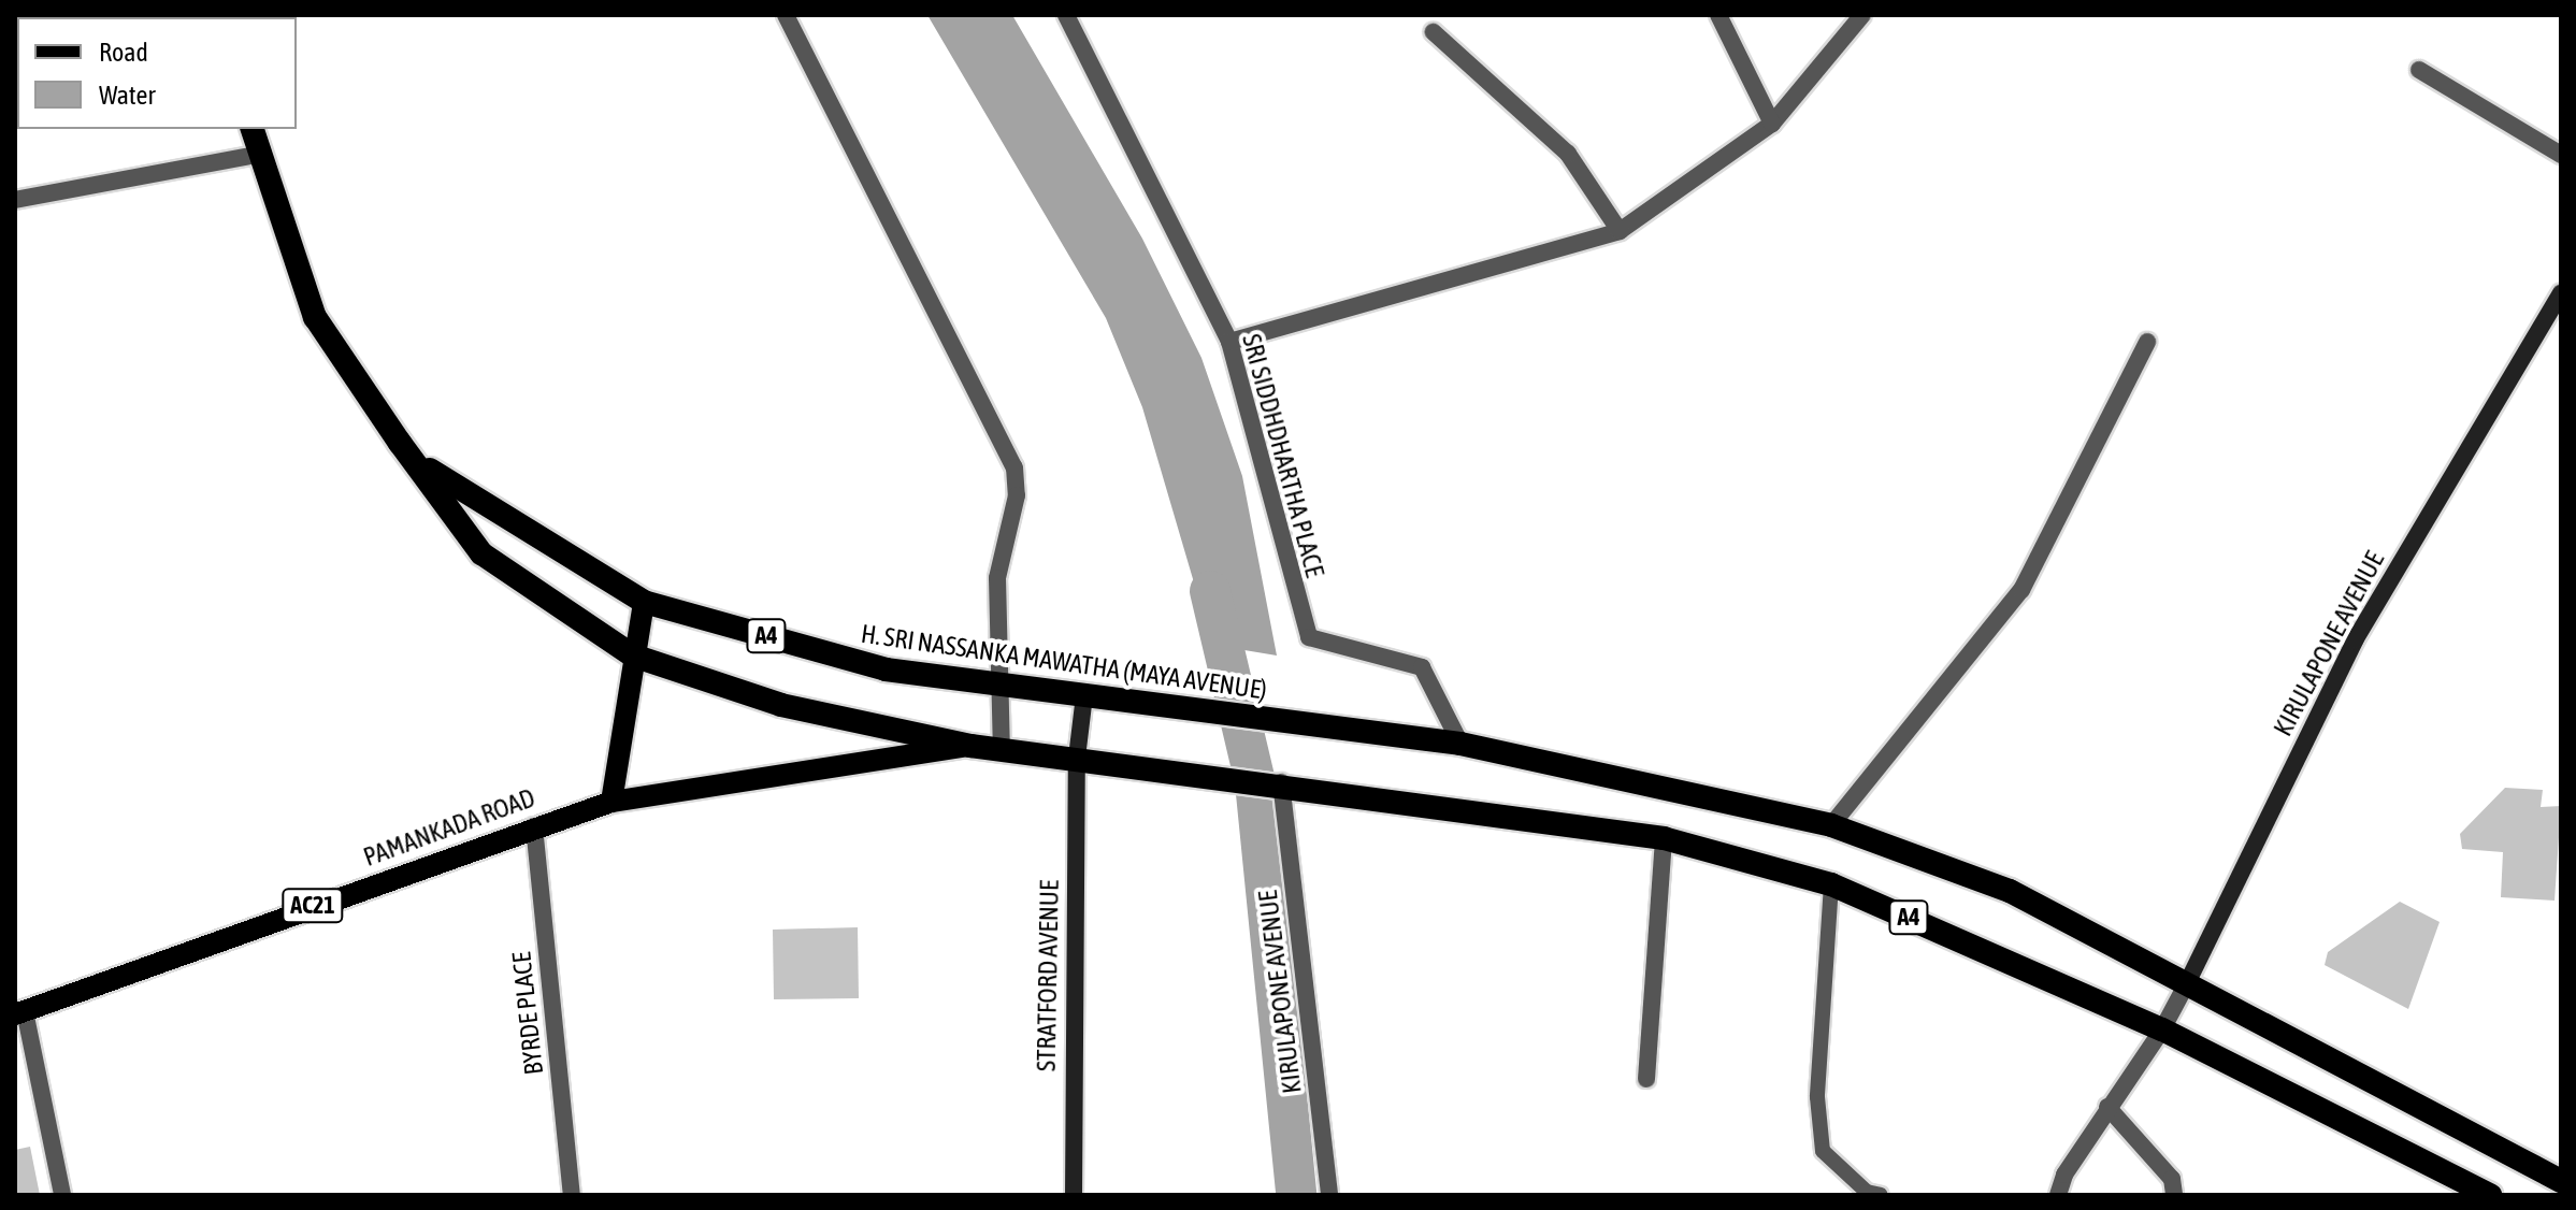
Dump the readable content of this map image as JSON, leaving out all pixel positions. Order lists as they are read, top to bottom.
{
  "streets": {
    "highway": ["A4", "H. SRI NASSANKA MAWATHA (MAYA AVENUE)"],
    "main road": [
      "KIRULAPONE AVENUE",
      "PAMANKADA ROAD",
      "AC21",
      "STRATFORD AVENUE"
    ],
    "street": ["SRI SIDDHDHARTHA PLACE", "BYRDE PLACE"]
  },
  "crossings": [
    ["SRI SIDDHDHARTHA PLACE", "A4"],
    ["SRI SIDDHDHARTHA PLACE", "H. SRI NASSANKA MAWATHA (MAYA AVENUE)"],
    ["A4", "KIRULAPONE AVENUE"],
    ["A4", "H. SRI NASSANKA MAWATHA (MAYA AVENUE)"],
    ["KIRULAPONE AVENUE", "H. SRI NASSANKA MAWATHA (MAYA AVENUE)"],
    ["H. SRI NASSANKA MAWATHA (MAYA AVENUE)", "PAMANKADA ROAD"],
    ["H. SRI NASSANKA MAWATHA (MAYA AVENUE)", "STRATFORD AVENUE"],
    ["PAMANKADA ROAD", "BYRDE PLACE"]
  ],
  "legend": ["Road", "Water"]
}
